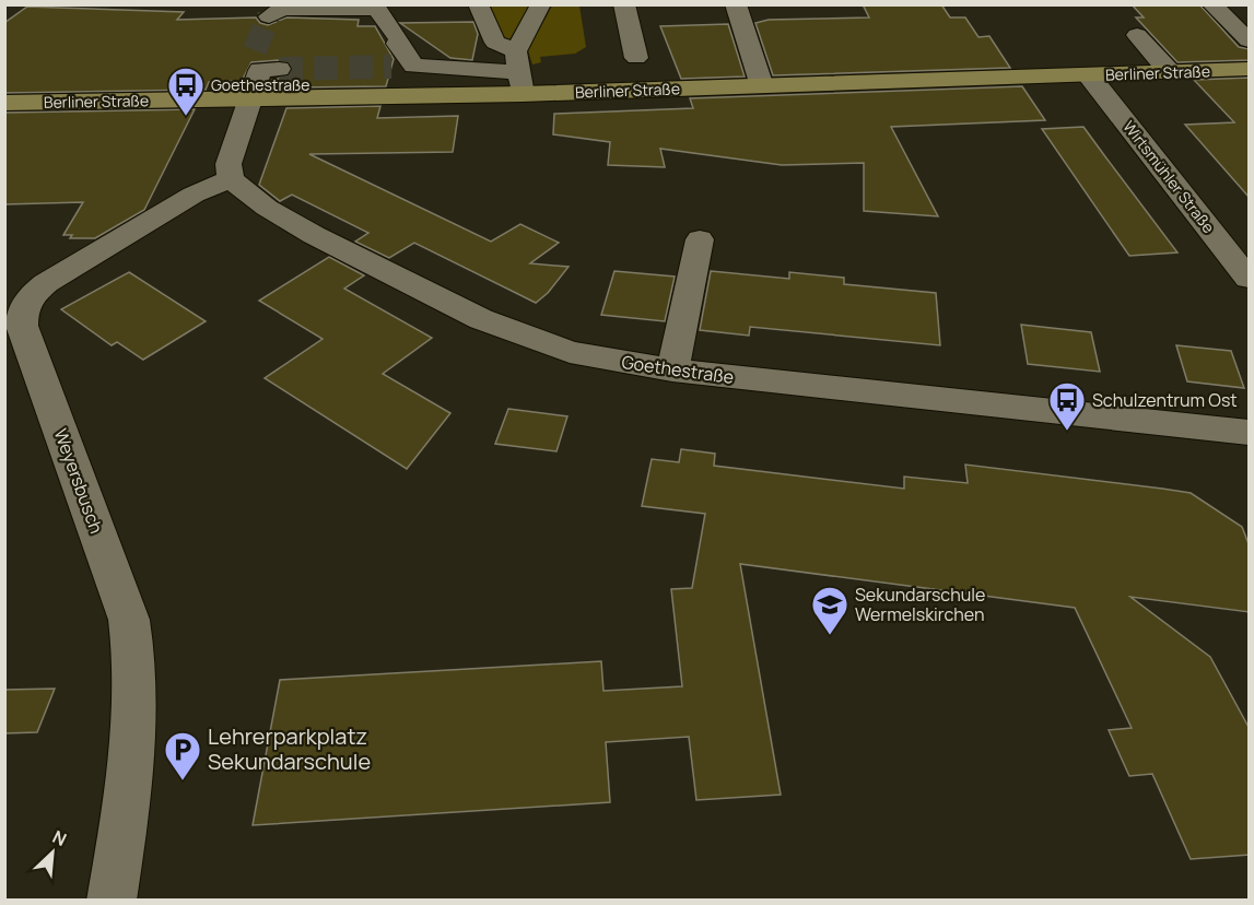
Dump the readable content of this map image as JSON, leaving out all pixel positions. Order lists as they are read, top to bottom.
{
  "streets": {
    "main road": ["Berliner Straße"],
    "street": ["Wirtsmühler Straße", "Goethestraße", "Weyersbusch"]
  },
  "crossings": [
    ["Berliner Straße", "Wirtsmühler Straße"],
    ["Goethestraße", "Weyersbusch"]
  ],
  "places": {
    "bus stop": ["Goethestraße", "Schulzentrum Ost"],
    "school or university": ["Sekundarschule Wermelskirchen"],
    "parking": ["Lehrerparkplatz Sekundarschule"]
  },
  "north": "top right"
}
